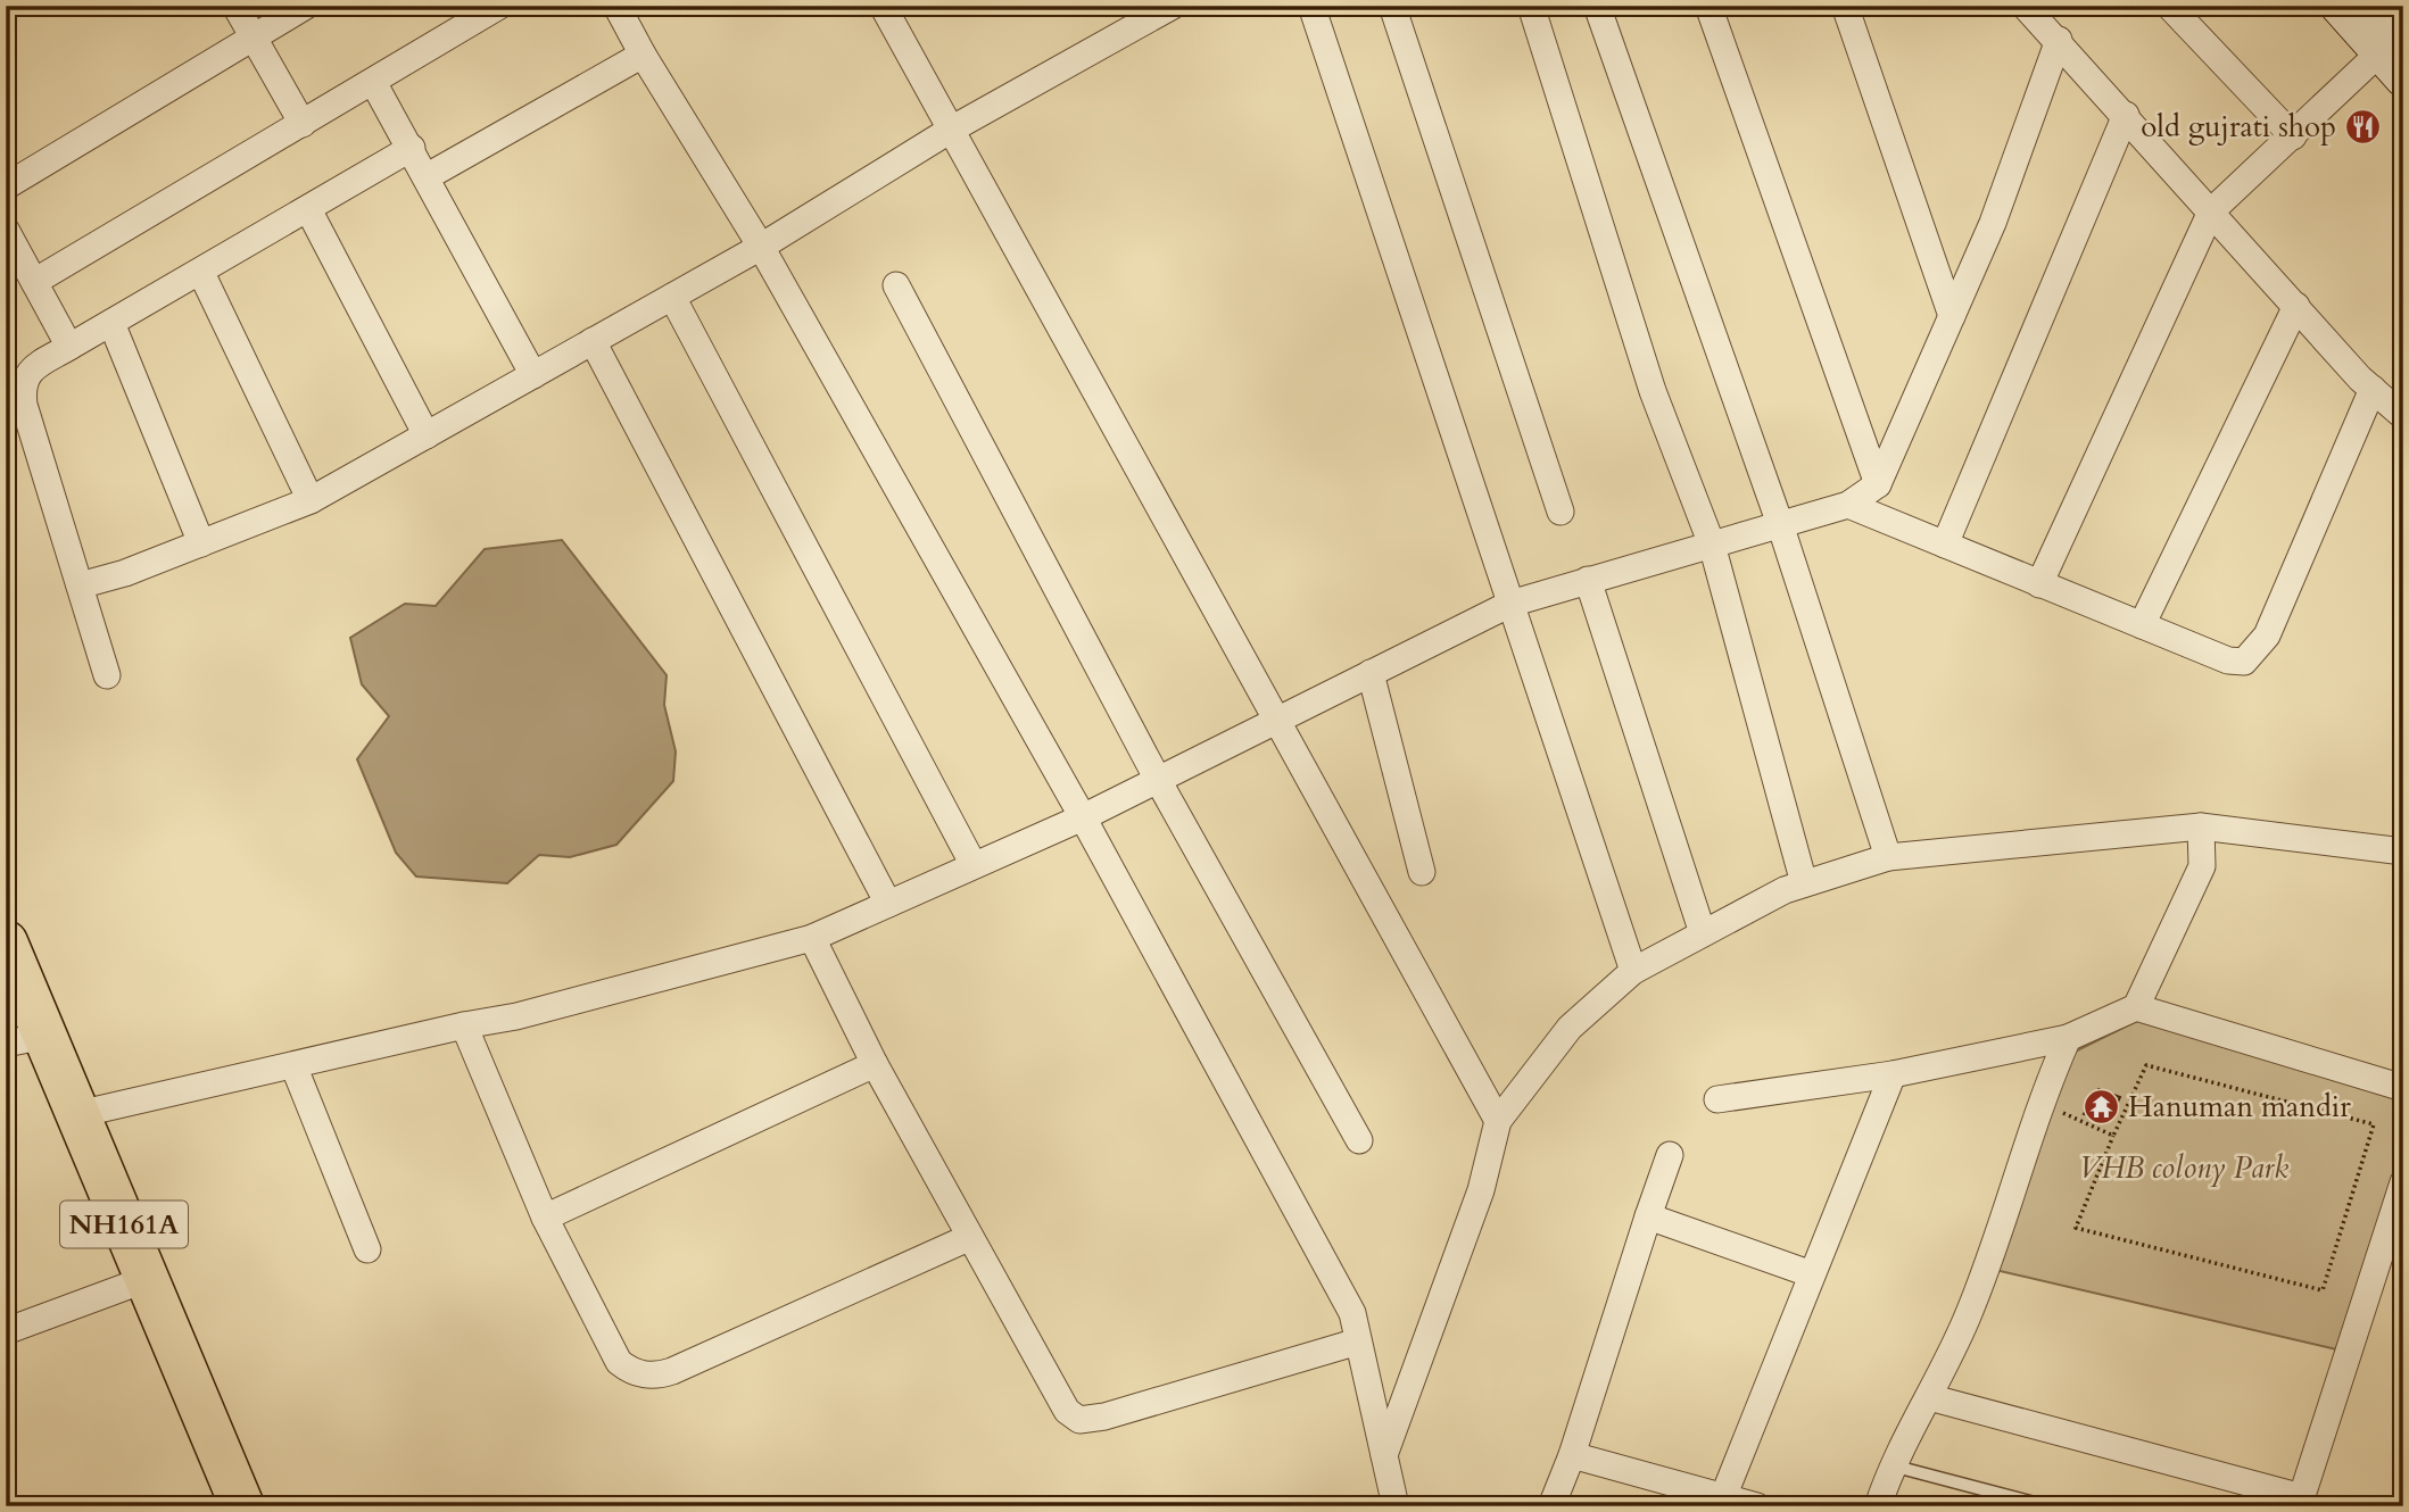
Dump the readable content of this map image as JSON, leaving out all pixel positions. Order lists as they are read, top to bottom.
{
  "streets": {
    "highway": ["NH161A"]
  },
  "parks": ["VHB colony Park"],
  "places": {
    "restaurant": ["old gujrati shop"],
    "temple": ["Hanuman mandir"]
  }
}
